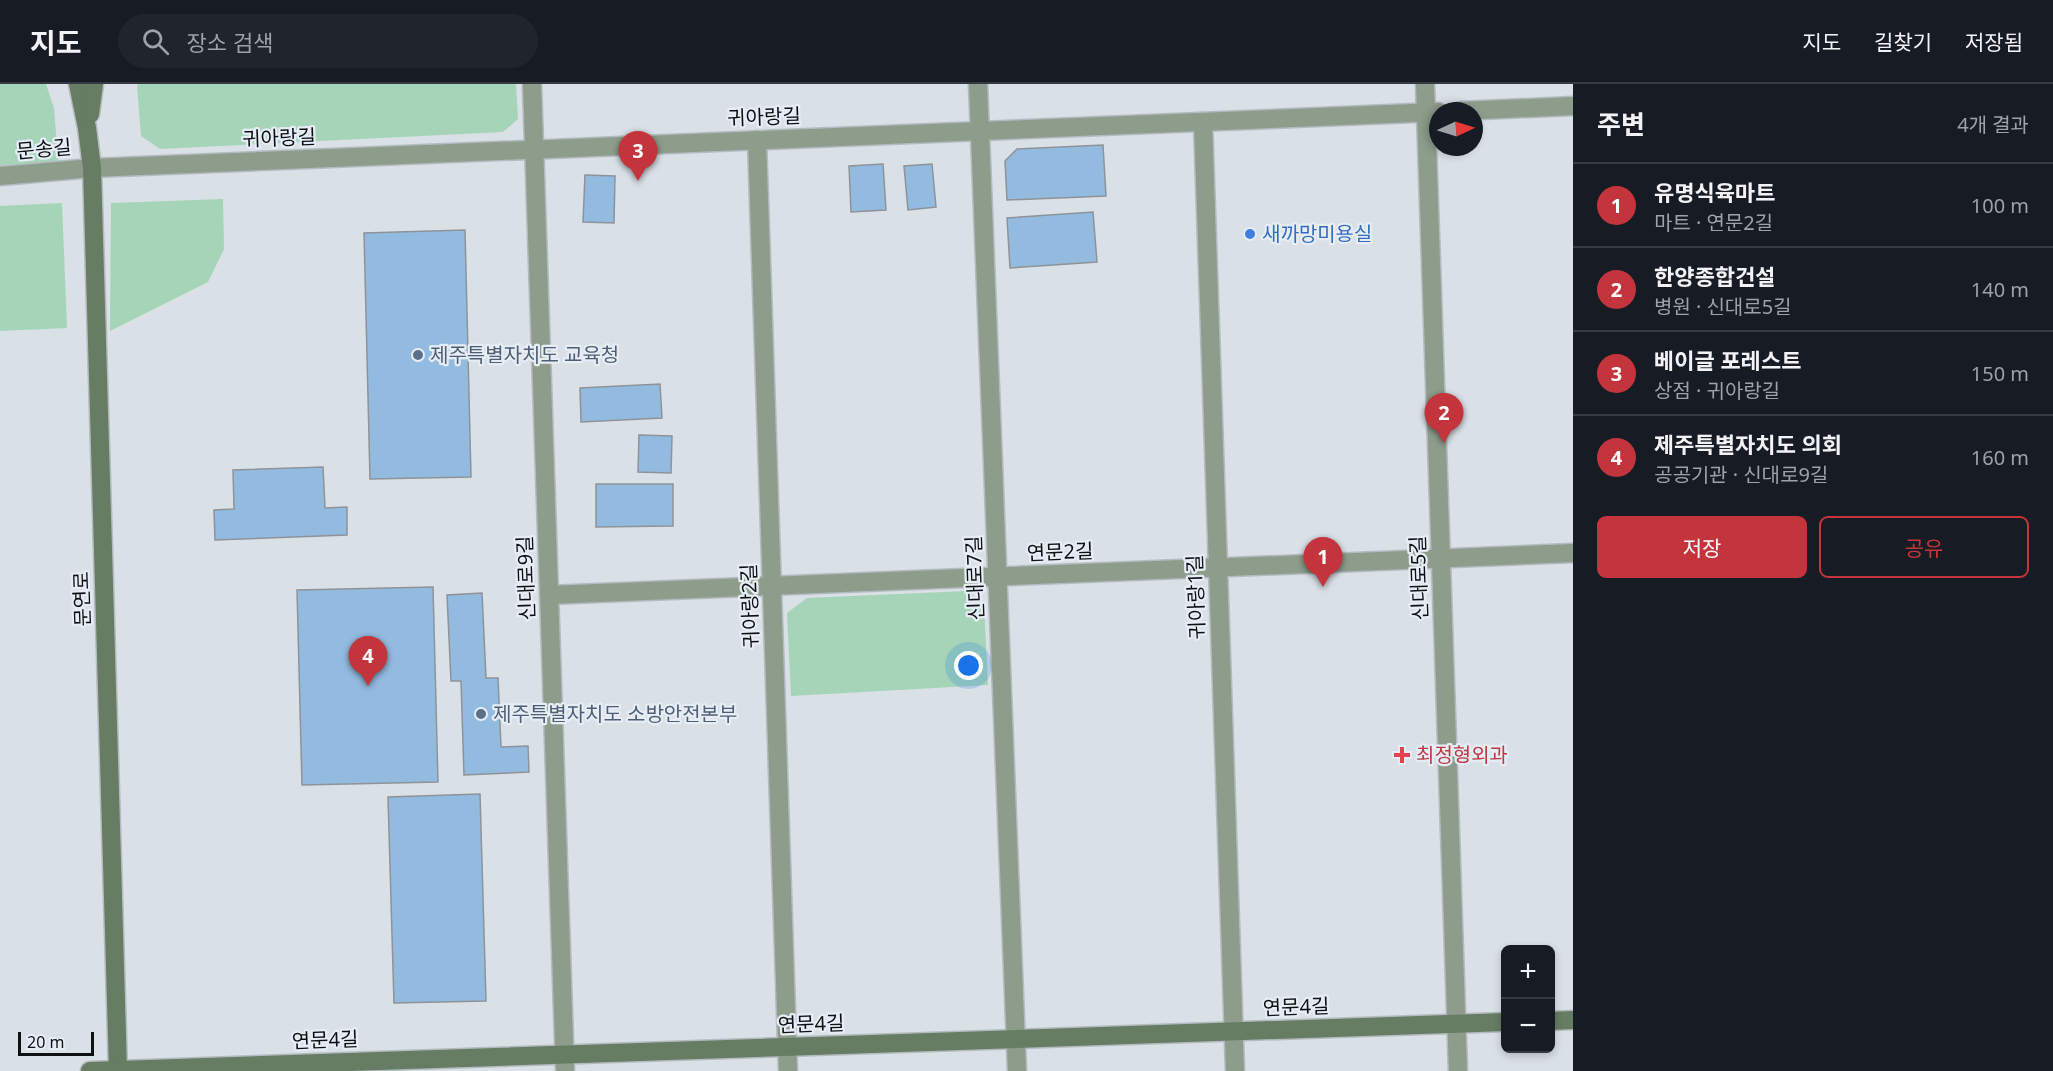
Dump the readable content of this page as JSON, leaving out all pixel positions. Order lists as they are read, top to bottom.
{
  "streets": {
    "street": [
      "귀아랑길",
      "문송길",
      "연문2길",
      "신대로9길",
      "신대로7길",
      "신대로5길",
      "귀아랑1길",
      "문연로",
      "귀아랑2길",
      "연문4길"
    ]
  },
  "crossings": [
    ["귀아랑길", "문송길"],
    ["귀아랑길", "신대로9길"],
    ["귀아랑길", "신대로7길"],
    ["귀아랑길", "귀아랑1길"],
    ["귀아랑길", "문연로"],
    ["귀아랑길", "귀아랑2길"],
    ["문송길", "문연로"],
    ["연문2길", "신대로9길"],
    ["연문2길", "신대로7길"],
    ["연문2길", "신대로5길"],
    ["연문2길", "귀아랑1길"],
    ["연문2길", "귀아랑2길"],
    ["신대로9길", "연문4길"],
    ["신대로7길", "연문4길"],
    ["신대로5길", "연문4길"],
    ["귀아랑1길", "연문4길"],
    ["문연로", "연문4길"],
    ["귀아랑2길", "연문4길"]
  ],
  "places": {
    "other": ["새까망미용실", "제주특별자치도 교육청", "제주특별자치도 소방안전본부"],
    "health": ["최정형외과"]
  },
  "scale_bar": "20 m",
  "north": "right",
  "page": {
    "header": "지도",
    "search": "장소 검색",
    "nav": ["지도", "길찾기", "저장됨"],
    "heading": ["주변", "4개 결과"],
    "pins": [
      "3",
      "2",
      "1",
      "4"
    ],
    "list": [
      {
        "mark": "1",
        "name": "유명식육마트",
        "note": "마트 · 연문2길",
        "value": "100 m"
      },
      {
        "mark": "2",
        "name": "한양종합건설",
        "note": "병원 · 신대로5길",
        "value": "140 m"
      },
      {
        "mark": "3",
        "name": "베이글 포레스트",
        "note": "상점 · 귀아랑길",
        "value": "150 m"
      },
      {
        "mark": "4",
        "name": "제주특별자치도 의회",
        "note": "공공기관 · 신대로9길",
        "value": "160 m"
      }
    ],
    "buttons": ["저장", "공유"],
    "map_buttons": ["+", "−"],
    "scale": "20 m"
  }
}
